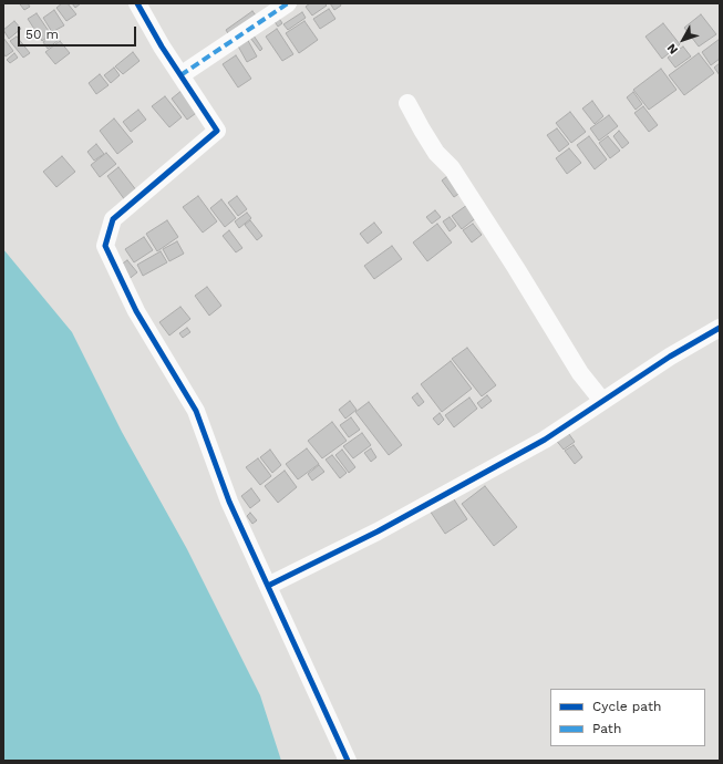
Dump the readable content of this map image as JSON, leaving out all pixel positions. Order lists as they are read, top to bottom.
{
  "legend": ["Cycle path", "Path"],
  "scale_bar": "50 m",
  "north": "bottom left"
}
